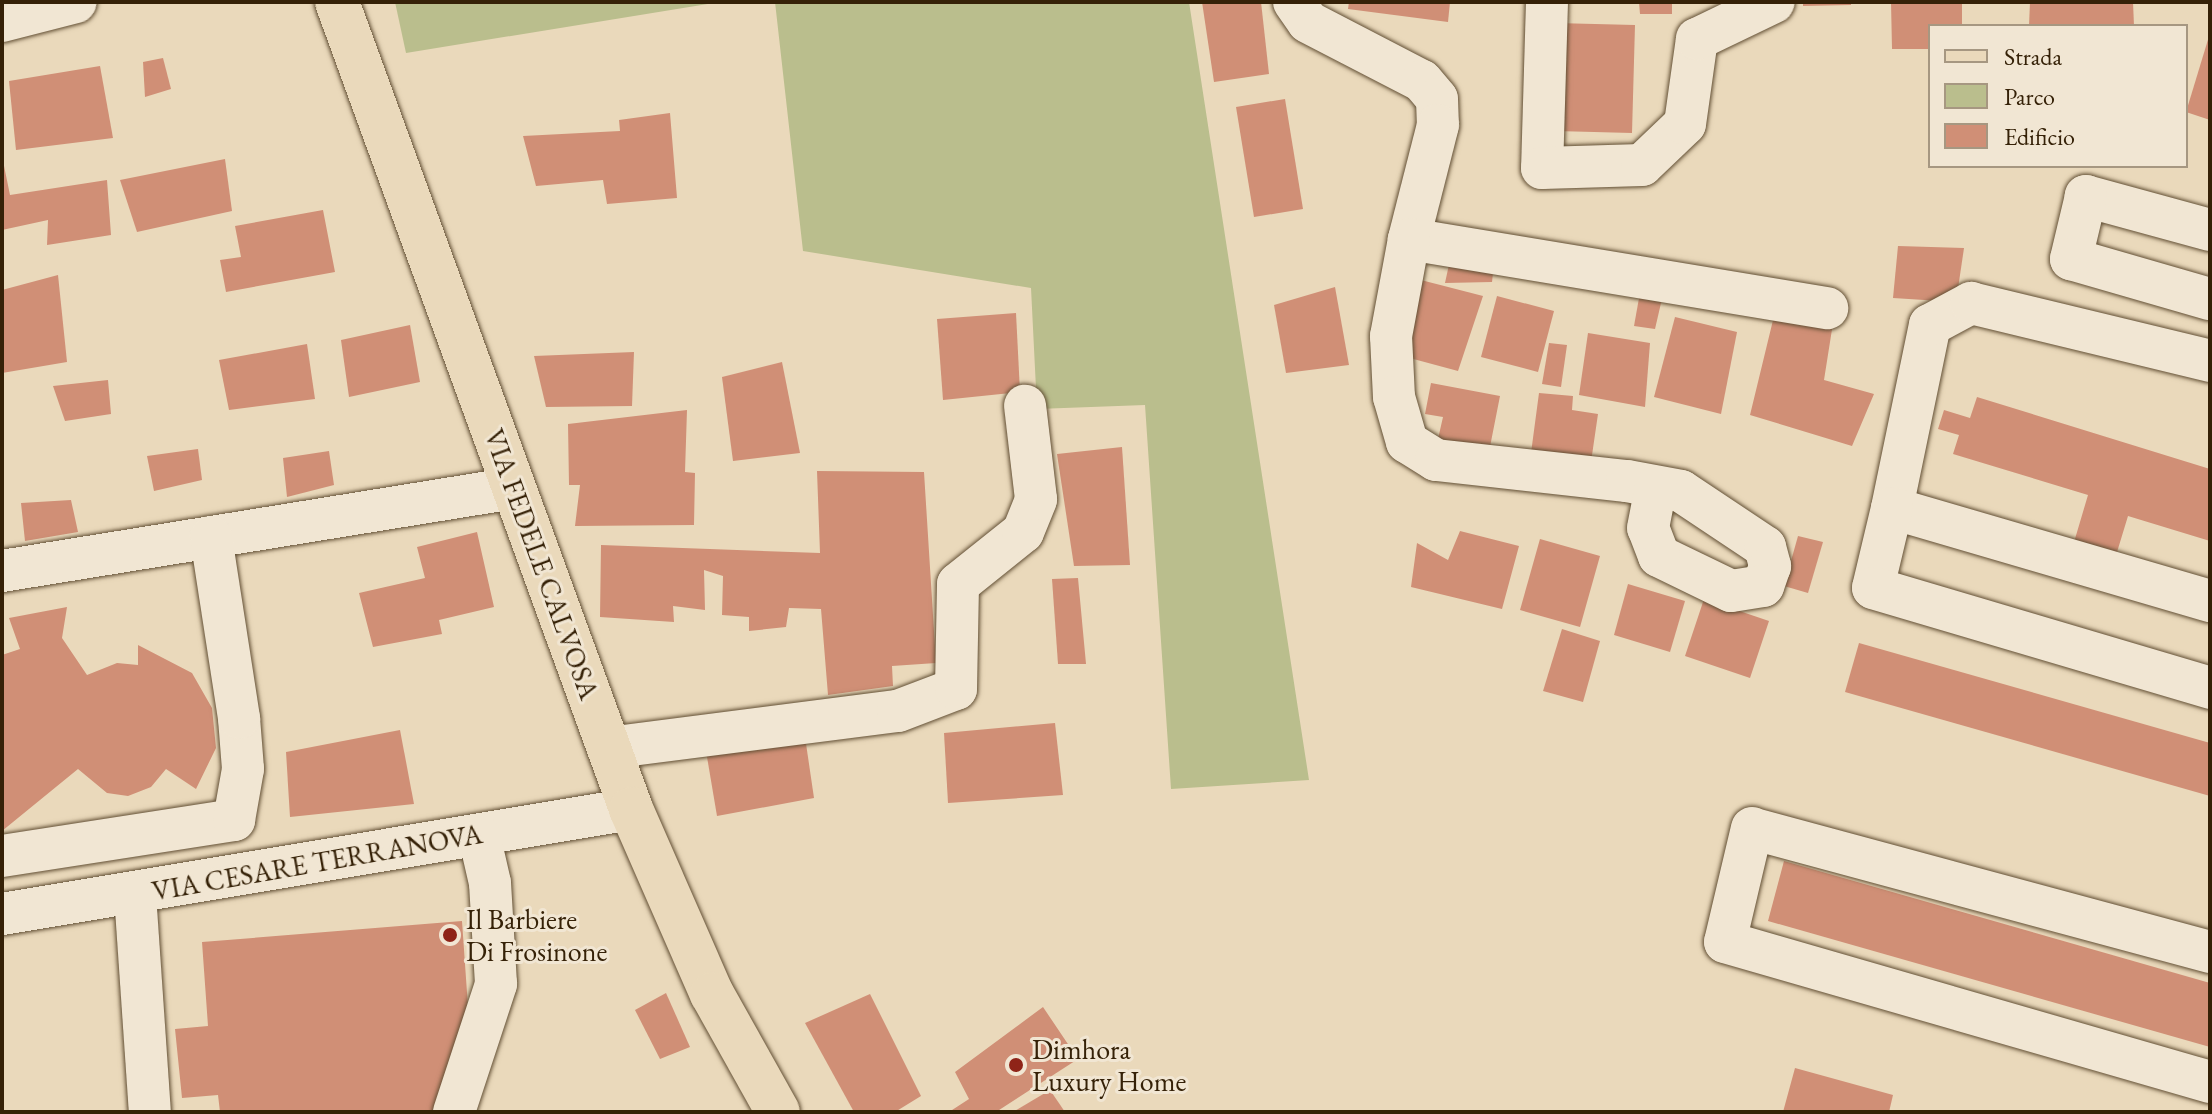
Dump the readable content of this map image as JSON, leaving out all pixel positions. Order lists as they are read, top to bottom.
{
  "streets": {
    "main road": ["VIA FEDELE CALVOSA"],
    "street": ["VIA CESARE TERRANOVA"]
  },
  "crossings": [
    ["VIA FEDELE CALVOSA", "VIA CESARE TERRANOVA"]
  ],
  "places": ["Il Barbiere Di Frosinone", "Dimhora Luxury Home"],
  "legend": ["Strada", "Parco", "Edificio"]
}
